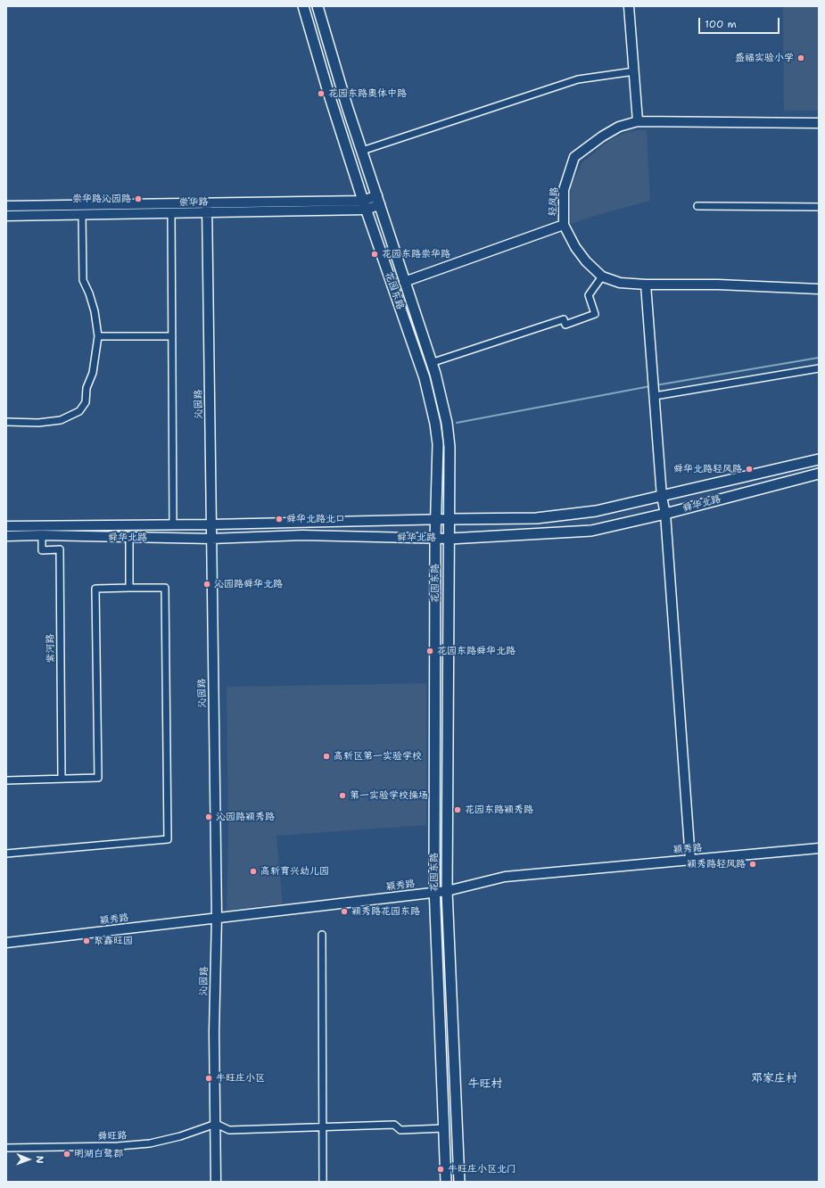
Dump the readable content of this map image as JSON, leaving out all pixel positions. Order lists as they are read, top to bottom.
{
  "streets": {
    "main road": [
      "轻风路",
      "崇华路",
      "花园东路",
      "沁园路",
      "舜华北路",
      "颖秀路"
    ],
    "street": ["紫河路", "舜旺路"]
  },
  "crossings": [
    ["轻风路", "花园东路"],
    ["崇华路", "花园东路"],
    ["崇华路", "沁园路"],
    ["花园东路", "舜华北路"],
    ["花园东路", "颖秀路"],
    ["沁园路", "舜华北路"],
    ["沁园路", "颖秀路"],
    ["沁园路", "舜旺路"],
    ["舜华北路", "紫河路"]
  ],
  "districts": ["邓家庄村", "牛旺村"],
  "places": [
    "盛福实验小学",
    "花园东路奥体中路",
    "崇华路沁园路",
    "花园东路崇华路",
    "舜华北路轻风路",
    "舜华北路北口",
    "沁园路舜华北路",
    "花园东路舜华北路",
    "高新区第一实验学校",
    "第一实验学校操场",
    "花园东路颖秀路",
    "沁园路颖秀路",
    "颖秀路轻风路",
    "高新育兴幼儿园",
    "颖秀路花园东路",
    "聚鑫旺园",
    "牛旺庄小区",
    "明湖白鹭郡",
    "牛旺庄小区北门"
  ],
  "scale_bar": "100 m",
  "north": "right"
}
